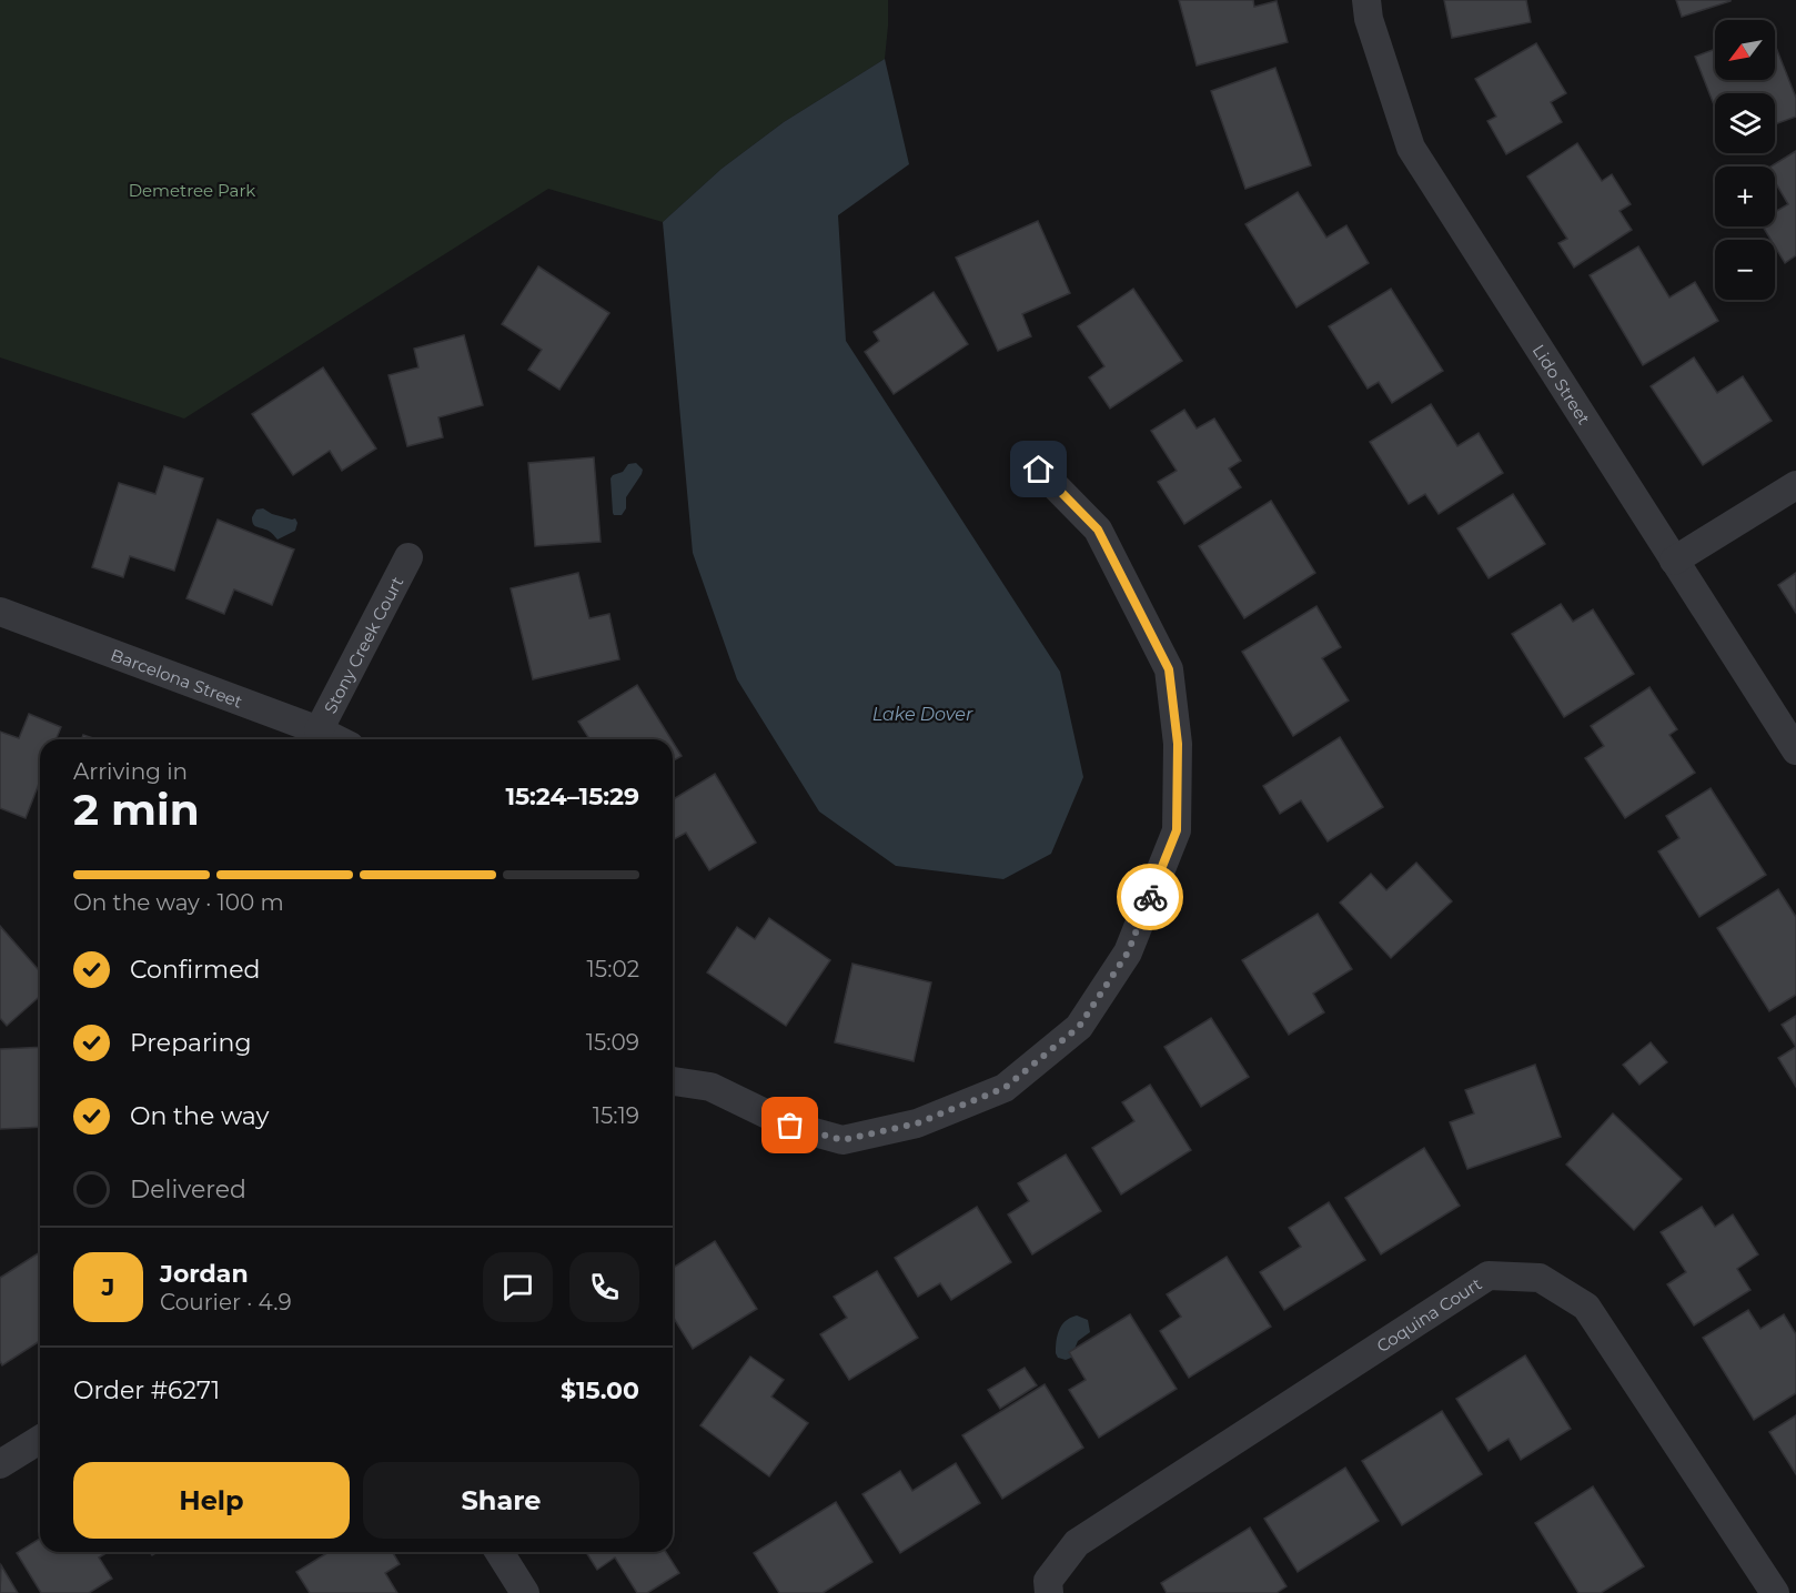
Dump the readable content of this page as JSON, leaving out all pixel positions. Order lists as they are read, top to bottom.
{
  "streets": {
    "street": [
      "Lido Street",
      "Stony Creek Court",
      "Barcelona Street",
      "Coquina Court"
    ]
  },
  "crossings": [
    ["Stony Creek Court", "Barcelona Street"]
  ],
  "water": ["Lake Dover"],
  "parks": ["Demetree Park"],
  "north": "bottom left",
  "page": {
    "map_buttons": ["+", "−"],
    "heading": ["2 min", "Arriving in", "15:24–15:29"],
    "panel": [
      "Jordan",
      "Courier · 4.9",
      "Order #6271",
      "$15.00"
    ],
    "bar": "On the way · 100 m",
    "list": [
      ["Confirmed", "15:02"],
      ["Preparing", "15:09"],
      ["On the way", "15:19"],
      "Delivered"
    ],
    "round": "J",
    "buttons": ["Help", "Share"]
  }
}
